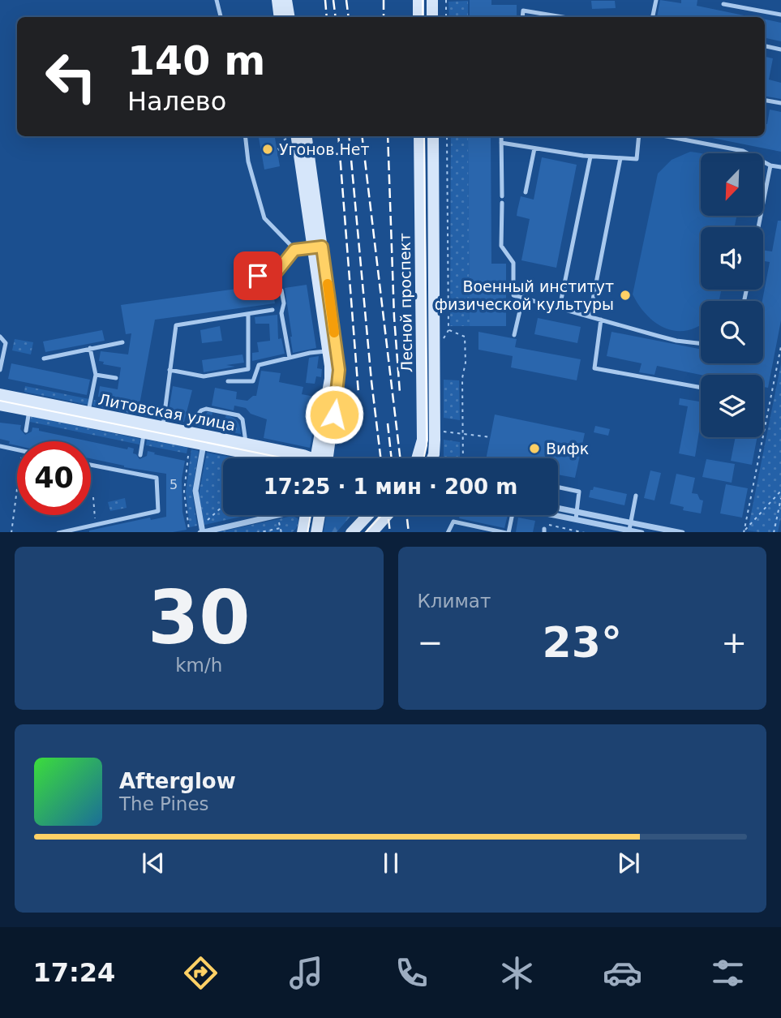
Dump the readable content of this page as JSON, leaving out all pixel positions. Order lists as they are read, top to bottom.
{
  "streets": {
    "street": ["Лесной проспект", "Литовская улица"]
  },
  "places": ["Угонов.Нет", "Военный институт физической культуры", "Вифк"],
  "house_numbers": ["5"],
  "north": "bottom left",
  "page": {
    "turn": ["140 m", "Налево"],
    "limit": "40",
    "trip": "17:25 · 1 мин · 200 m",
    "tile": [
      ["30", "km/h"],
      "Климат"
    ],
    "heat": ["−", "23°", "+"],
    "song": ["Afterglow", "The Pines"],
    "tabs": "17:24"
  }
}
